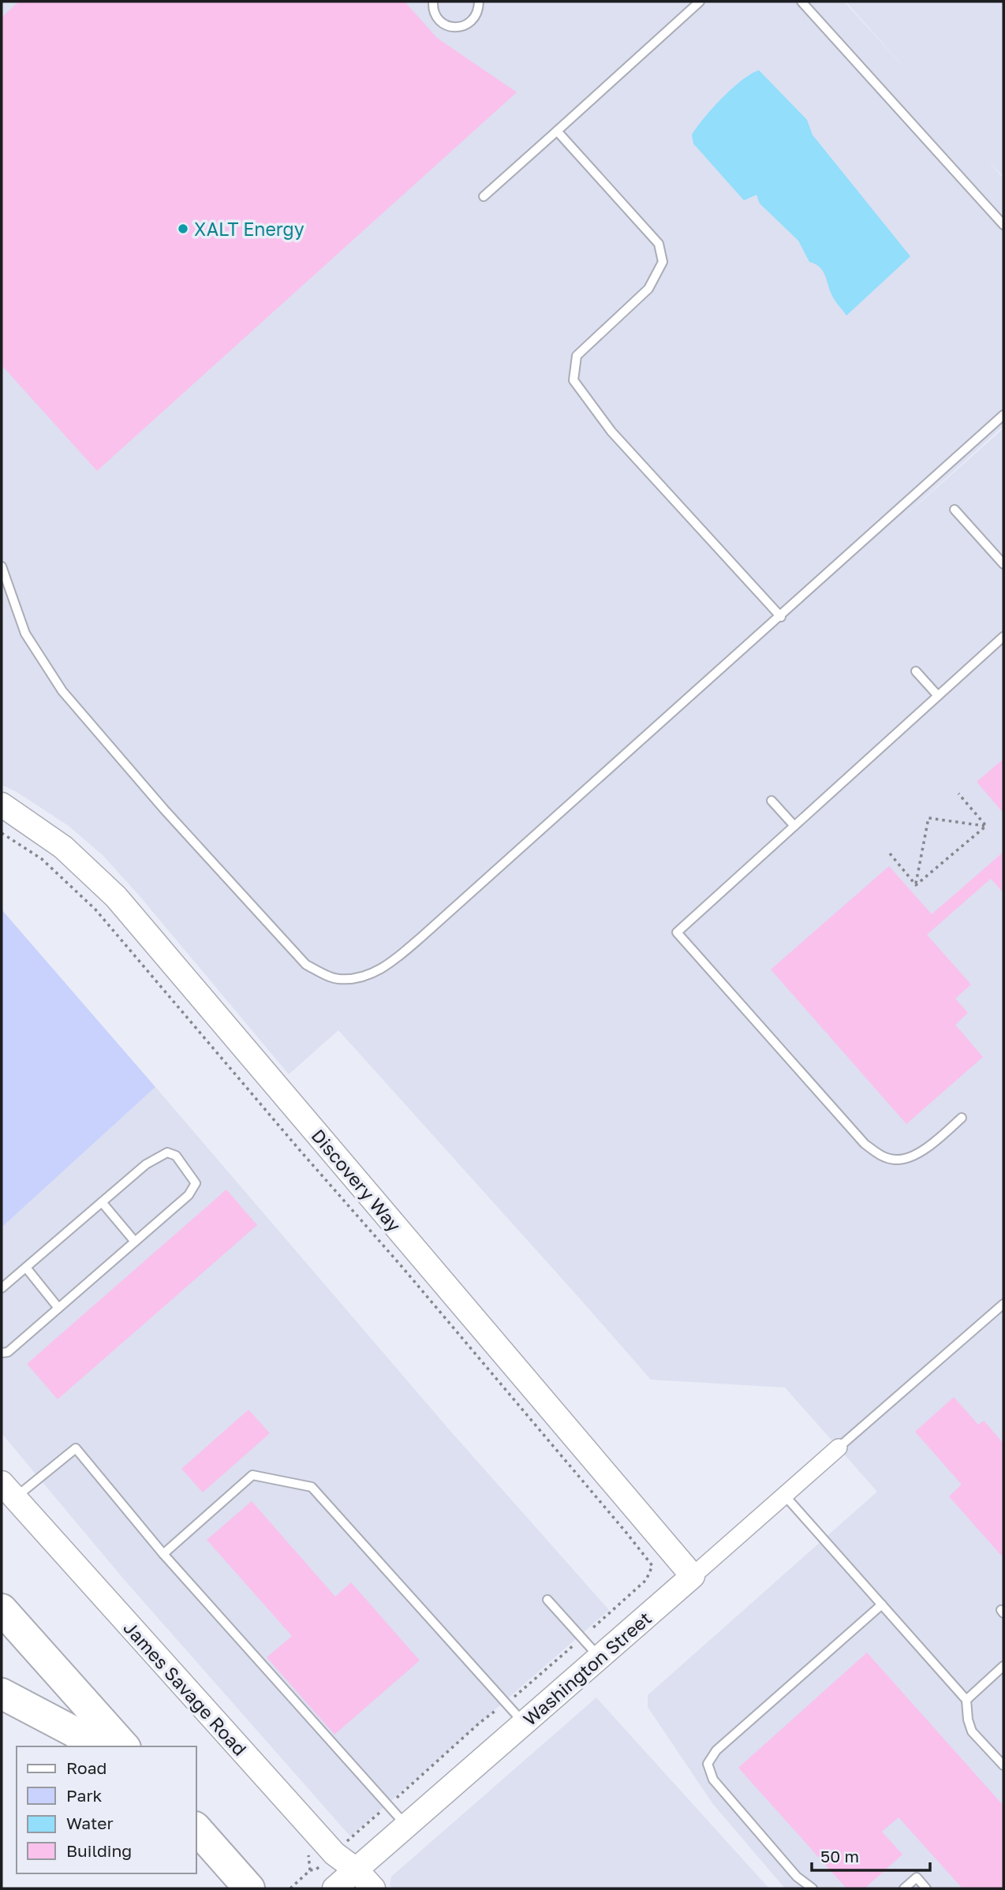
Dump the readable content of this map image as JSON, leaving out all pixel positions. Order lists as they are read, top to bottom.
{
  "streets": {
    "street": ["Discovery Way", "Washington Street", "James Savage Road"]
  },
  "crossings": [
    ["Discovery Way", "Washington Street"],
    ["Washington Street", "James Savage Road"]
  ],
  "places": ["XALT Energy"],
  "legend": [
    "Road",
    "Park",
    "Water",
    "Building"
  ],
  "scale_bar": "50 m"
}
